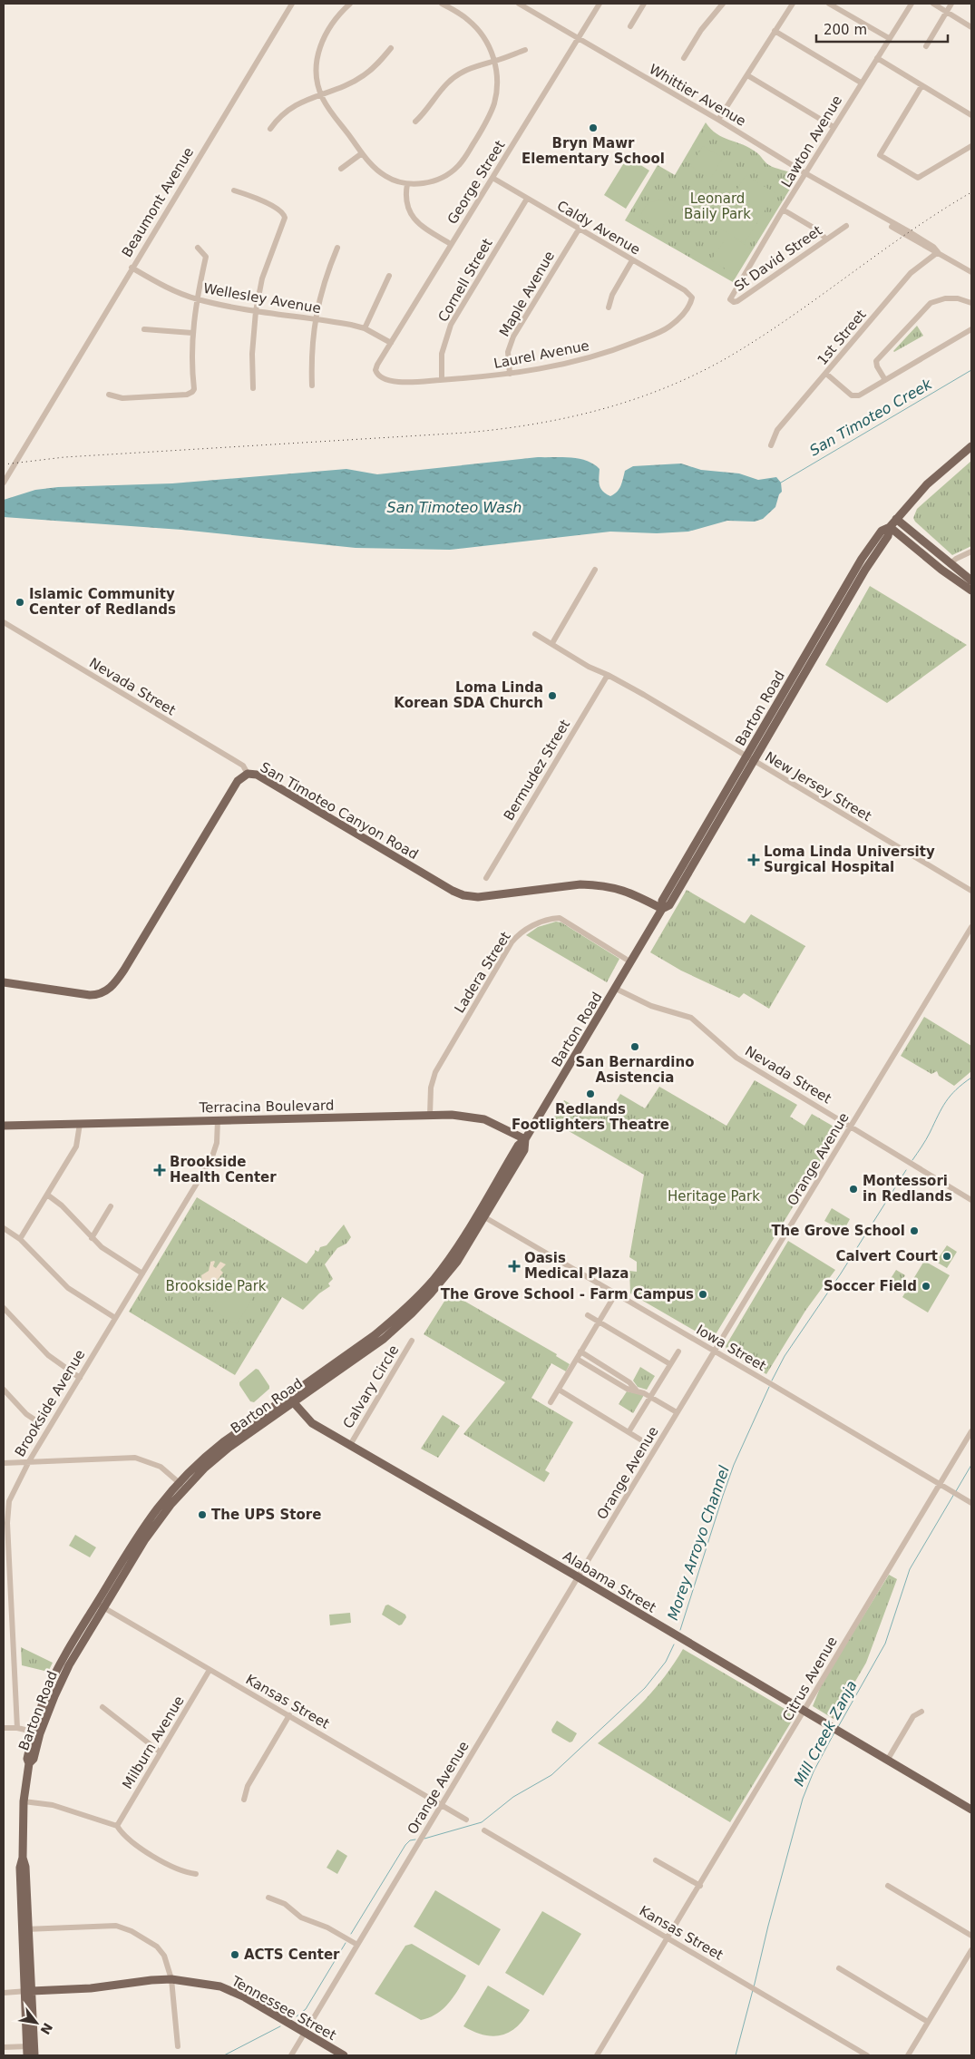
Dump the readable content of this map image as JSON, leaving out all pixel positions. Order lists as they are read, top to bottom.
{
  "streets": {
    "main road": [
      "Barton Road",
      "San Timoteo Canyon Road",
      "Terracina Boulevard",
      "Alabama Street",
      "Tennessee Street"
    ],
    "street": [
      "Whittier Avenue",
      "Lawton Avenue",
      "George Street",
      "Beaumont Avenue",
      "Caldy Avenue",
      "St David Street",
      "Cornell Street",
      "Maple Avenue",
      "Wellesley Avenue",
      "1st Street",
      "Laurel Avenue",
      "Nevada Street",
      "Bermudez Street",
      "New Jersey Street",
      "Ladera Street",
      "Orange Avenue",
      "Iowa Street",
      "Calvary Circle",
      "Brookside Avenue",
      "Citrus Avenue",
      "Kansas Street",
      "Milburn Avenue"
    ]
  },
  "crossings": [
    ["Whittier Avenue", "Lawton Avenue"],
    ["Whittier Avenue", "George Street"],
    ["Whittier Avenue", "1st Street"],
    ["Lawton Avenue", "St David Street"],
    ["George Street", "Caldy Avenue"],
    ["George Street", "Wellesley Avenue"],
    ["George Street", "Laurel Avenue"],
    ["Beaumont Avenue", "Wellesley Avenue"],
    ["Caldy Avenue", "Cornell Street"],
    ["Caldy Avenue", "Maple Avenue"],
    ["Caldy Avenue", "Laurel Avenue"],
    ["Cornell Street", "Laurel Avenue"],
    ["Maple Avenue", "Laurel Avenue"],
    ["Nevada Street", "Barton Road"],
    ["Nevada Street", "San Timoteo Canyon Road"],
    ["Nevada Street", "Orange Avenue"],
    ["Barton Road", "New Jersey Street"],
    ["Barton Road", "San Timoteo Canyon Road"],
    ["Barton Road", "Ladera Street"],
    ["Barton Road", "Terracina Boulevard"],
    ["Barton Road", "Iowa Street"],
    ["Barton Road", "Alabama Street"],
    ["Barton Road", "Kansas Street"],
    ["Bermudez Street", "New Jersey Street"],
    ["Ladera Street", "Terracina Boulevard"],
    ["Terracina Boulevard", "Brookside Avenue"],
    ["Orange Avenue", "Iowa Street"],
    ["Orange Avenue", "Alabama Street"],
    ["Orange Avenue", "Kansas Street"],
    ["Orange Avenue", "Tennessee Street"],
    ["Iowa Street", "Citrus Avenue"],
    ["Calvary Circle", "Alabama Street"],
    ["Alabama Street", "Citrus Avenue"],
    ["Citrus Avenue", "Kansas Street"],
    ["Kansas Street", "Milburn Avenue"]
  ],
  "water": [
    "San Timoteo Creek",
    "San Timoteo Wash",
    "Morey Arroyo Channel",
    "Mill Creek Zanja"
  ],
  "parks": ["Leonard Baily Park", "Heritage Park", "Brookside Park"],
  "places": {
    "other": [
      "Bryn Mawr Elementary School",
      "Islamic Community Center of Redlands",
      "Loma Linda Korean SDA Church",
      "San Bernardino Asistencia",
      "Redlands Footlighters Theatre",
      "Montessori in Redlands",
      "The Grove School",
      "Calvert Court",
      "Soccer Field",
      "The Grove School - Farm Campus",
      "The UPS Store",
      "ACTS Center"
    ],
    "health": ["Loma Linda University Surgical Hospital", "Brookside Health Center", "Oasis Medical Plaza"]
  },
  "scale_bar": "200 m",
  "north": "bottom right"
}
